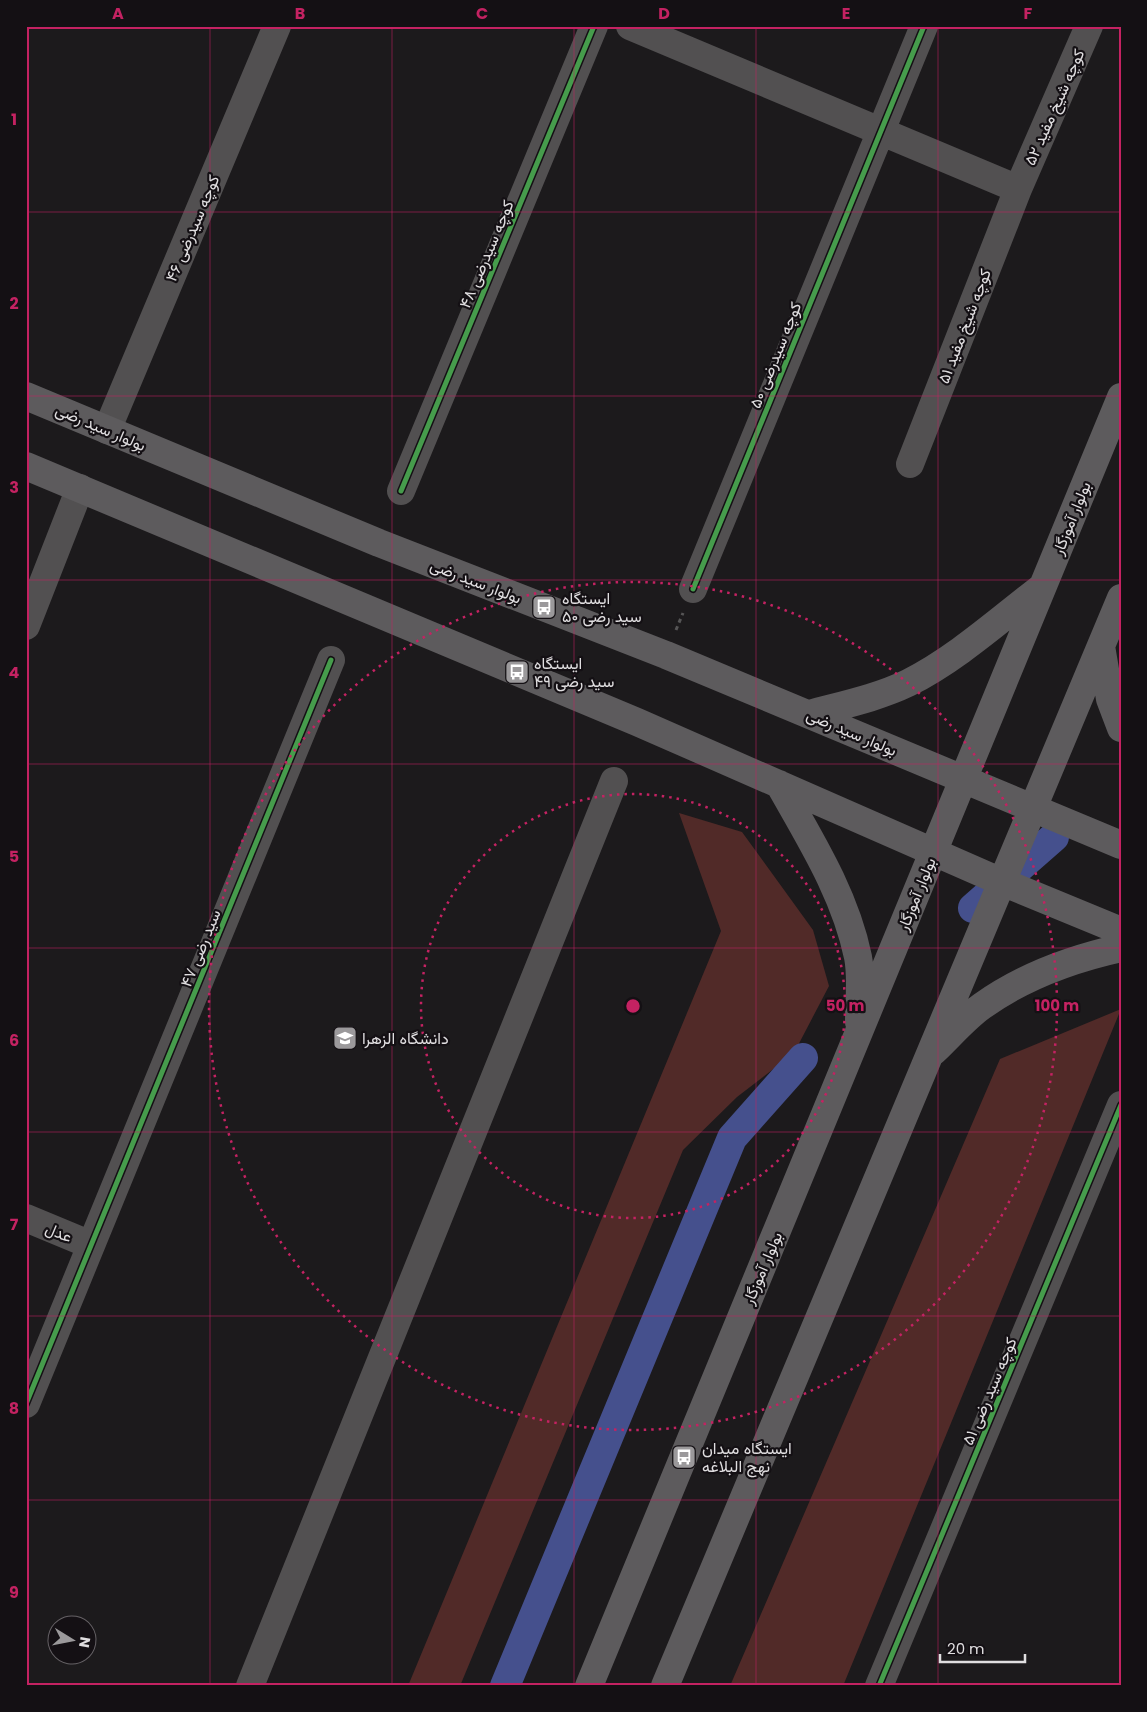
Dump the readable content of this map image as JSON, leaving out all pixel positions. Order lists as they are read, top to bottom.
{
  "streets": {
    "main road": ["بولوار سید رضی", "بولوار آموزگار"],
    "street": [
      "کوچه شیخ مفید ۵۲",
      "کوچه سیدرضی ۴۶",
      "کوچه سیدرضی ۴۸",
      "کوچه شیخ مفید ۵۱",
      "کوچه سیدرضی ۵۰",
      "سید رضی ۴۷",
      "عدل",
      "کوچه سید رضی ۵۱"
    ]
  },
  "crossings": [
    ["کوچه شیخ مفید ۵۲", "کوچه شیخ مفید ۵۱"],
    ["کوچه سیدرضی ۴۶", "بولوار سید رضی"],
    ["بولوار سید رضی", "بولوار آموزگار"],
    ["سید رضی ۴۷", "عدل"]
  ],
  "places": {
    "bus stop": ["ایستگاه سید رضی ۵۰", "ایستگاه سید رضی ۴۹", "ایستگاه میدان نهج البلاغه"],
    "school or university": ["دانشگاه الزهرا"]
  },
  "scale_bar": "20 m",
  "north": "right",
  "grid": {
    "columns": [
      "A",
      "B",
      "C",
      "D",
      "E",
      "F"
    ],
    "rows": [
      "1",
      "2",
      "3",
      "4",
      "5",
      "6",
      "7",
      "8",
      "9"
    ]
  },
  "rings": ["50 m", "100 m"]
}
